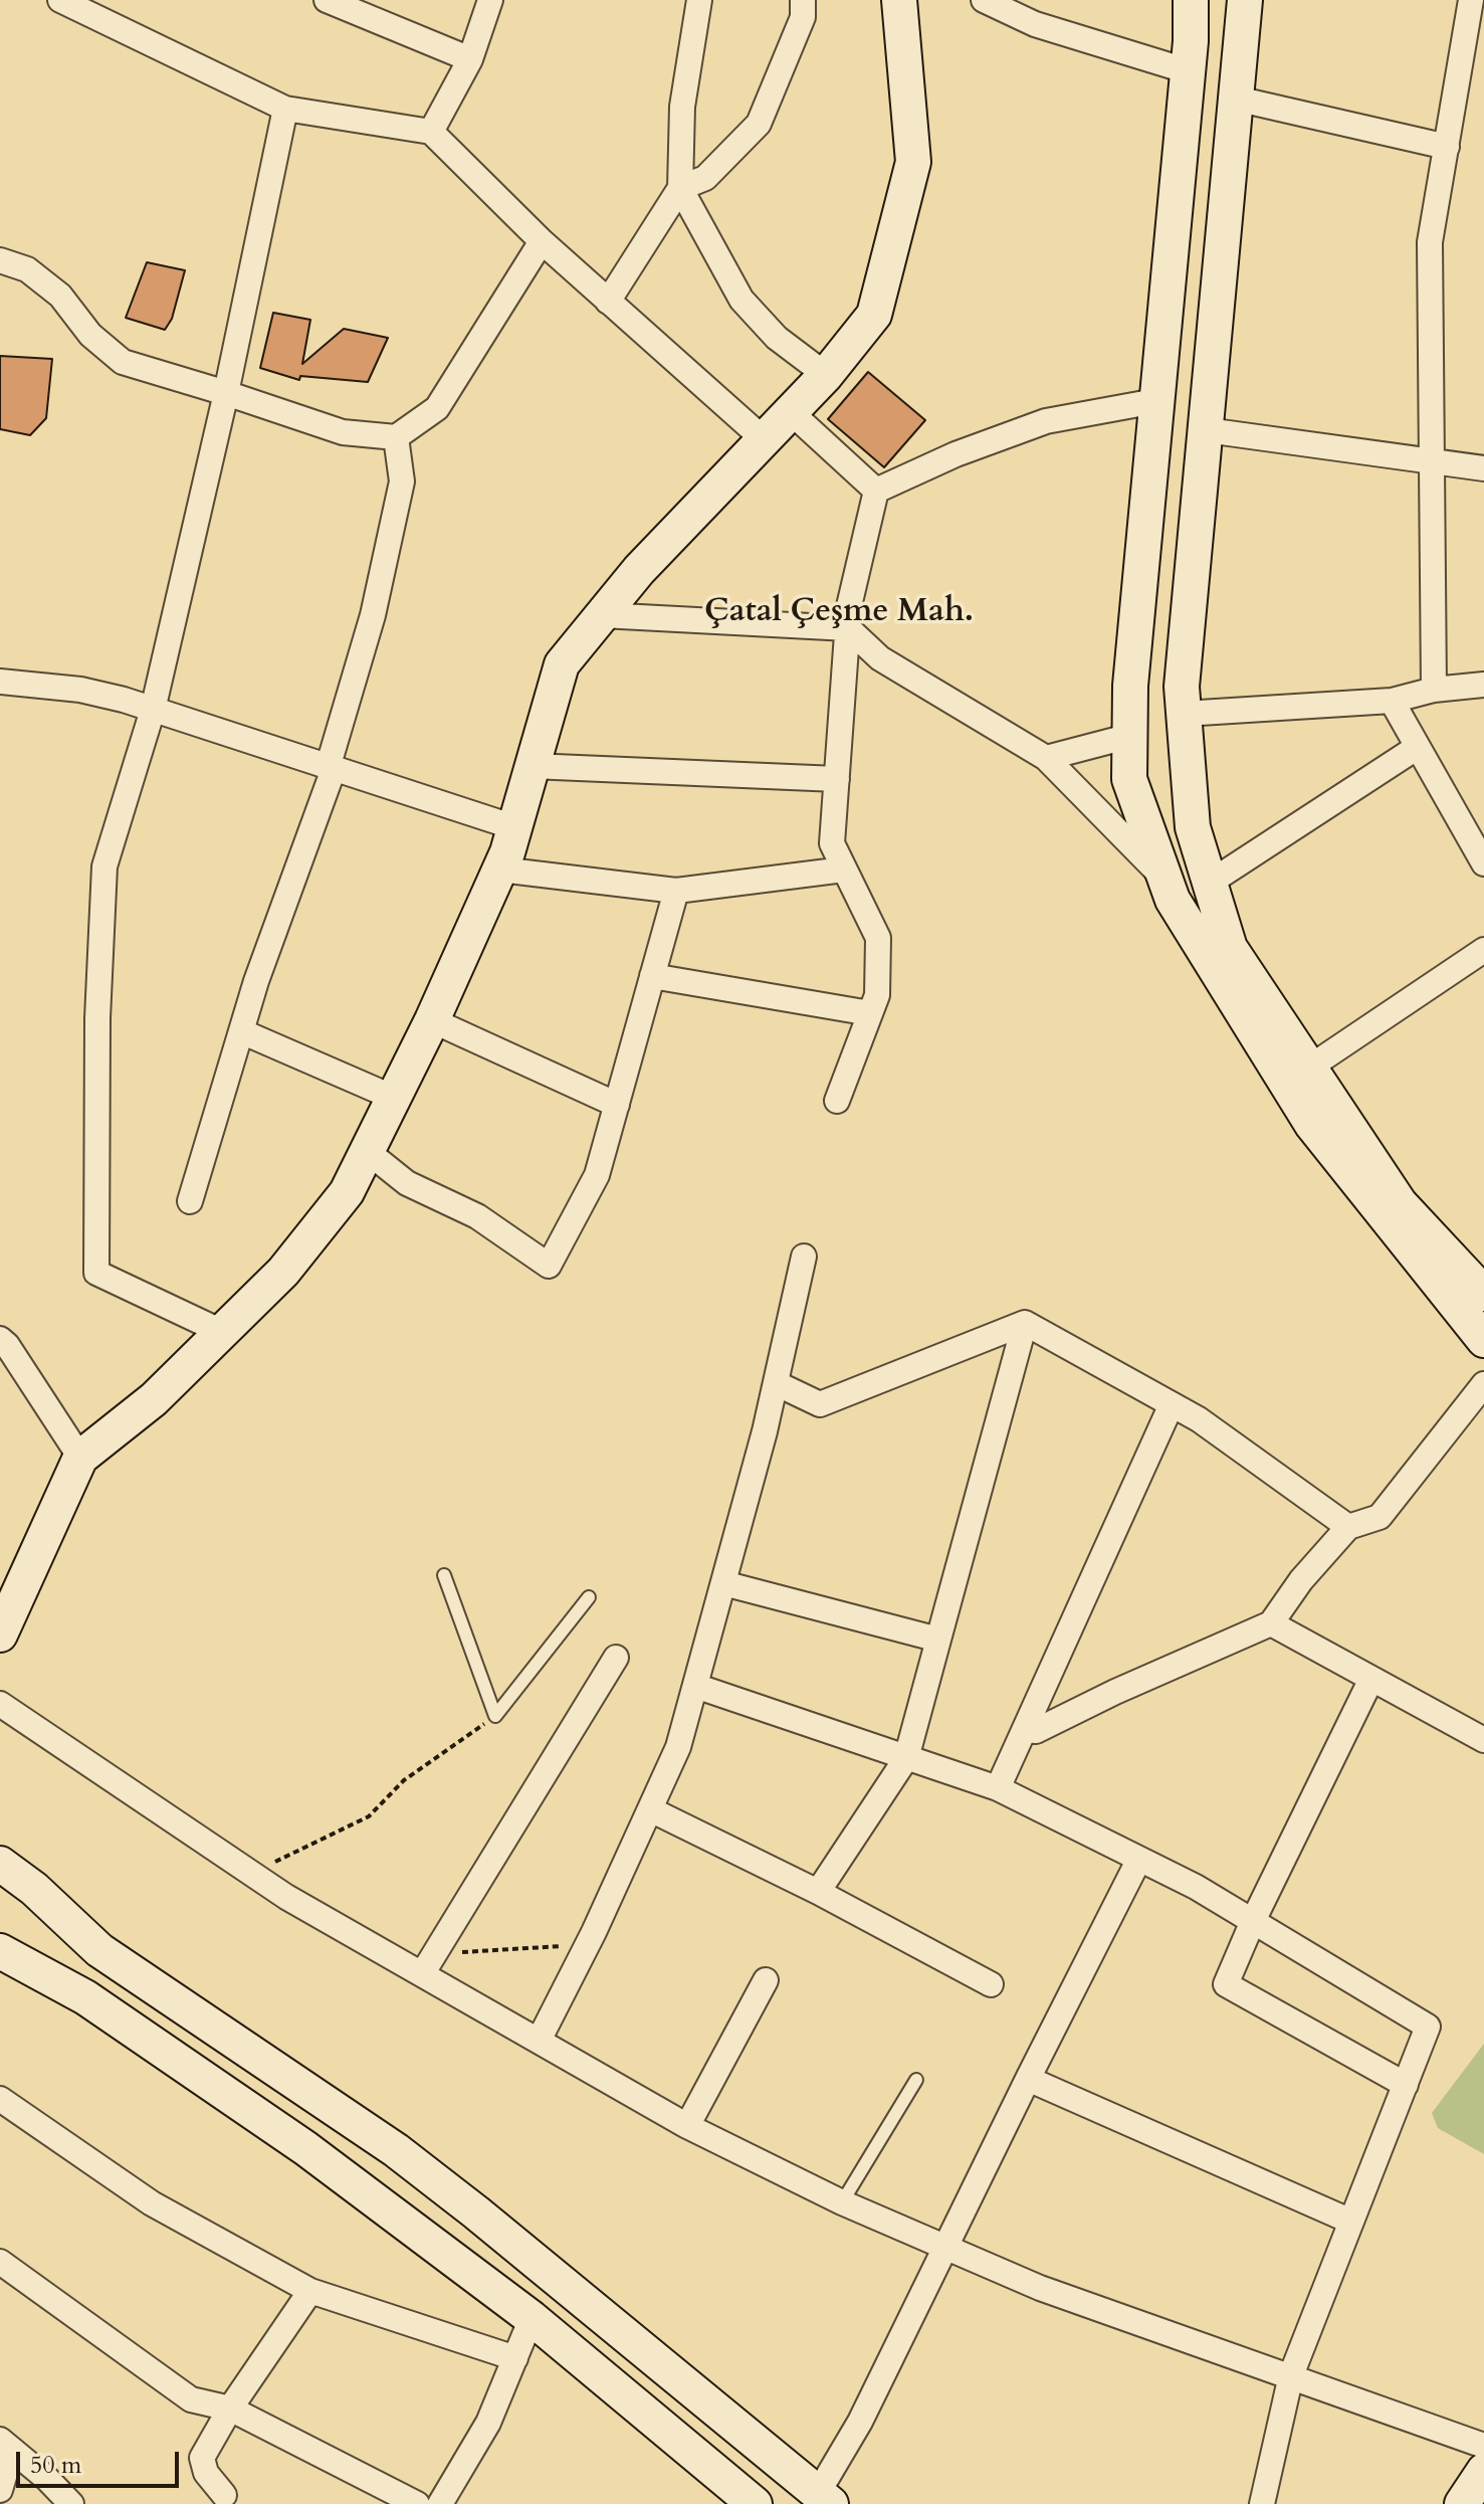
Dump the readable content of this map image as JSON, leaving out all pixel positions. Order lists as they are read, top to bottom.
{
  "districts": ["Çatal Çeşme Mah."],
  "scale_bar": "50 m"
}
